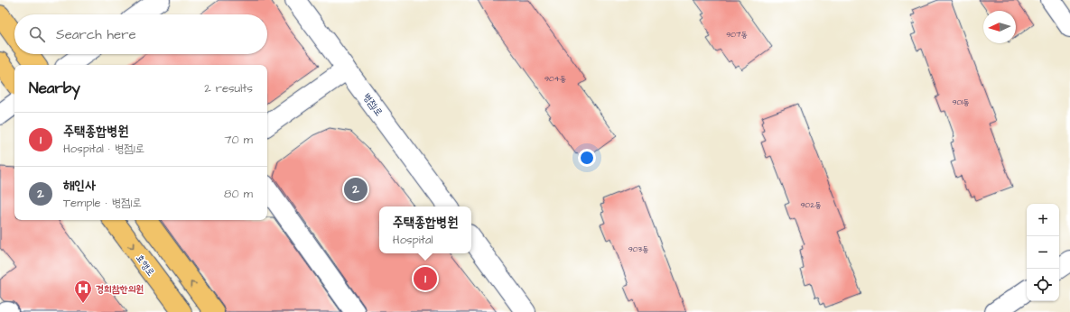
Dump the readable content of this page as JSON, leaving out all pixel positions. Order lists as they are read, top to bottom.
{
  "streets": {
    "main road": ["효행로"],
    "street": ["병점1로"]
  },
  "places": {
    "hospital": ["경희참한의원"]
  },
  "house_numbers": [
    "907동",
    "904동",
    "901동",
    "902동",
    "903동"
  ],
  "north": "left",
  "page": {
    "search": "Search here",
    "heading": ["Nearby", "2 results"],
    "list": [
      {
        "mark": "1",
        "name": "주택종합병원",
        "note": "Hospital · 병점1로",
        "value": "70 m"
      },
      {
        "mark": "2",
        "name": "해인사",
        "note": "Temple · 병점1로",
        "value": "80 m"
      }
    ],
    "pins": ["2", "1"],
    "map_buttons": ["+", "−"],
    "popup": ["주택종합병원", "Hospital"]
  }
}
